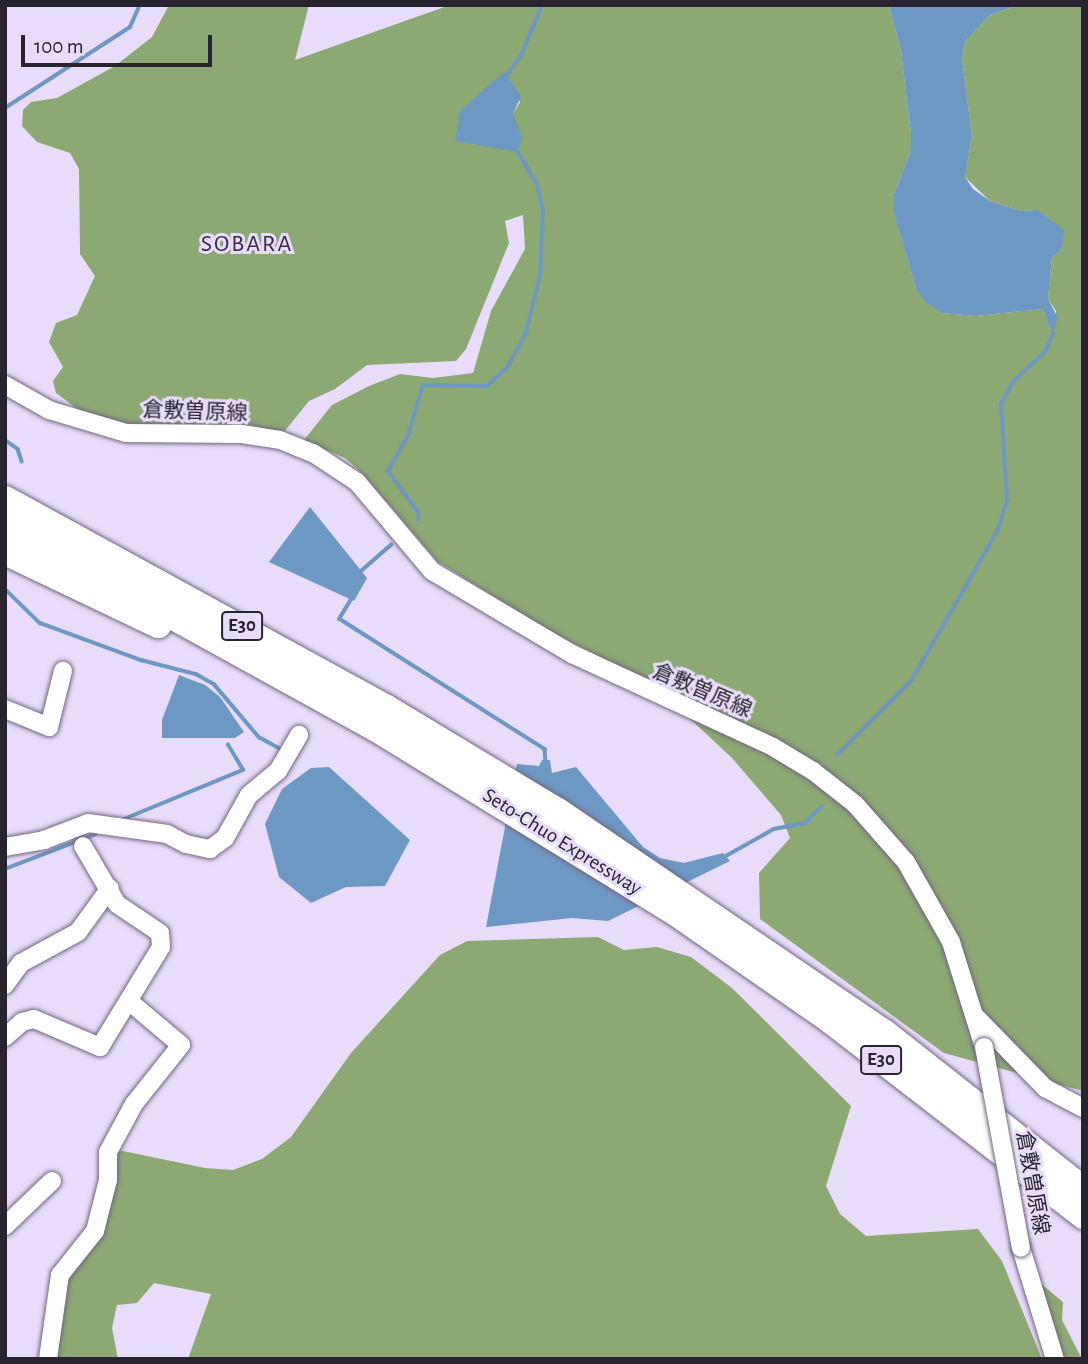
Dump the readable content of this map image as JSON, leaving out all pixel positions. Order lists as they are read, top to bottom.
{
  "streets": {
    "highway": ["E30", "Seto-Chuo Expressway"],
    "street": ["倉敷曽原線"]
  },
  "districts": ["SOBARA"],
  "scale_bar": "100 m"
}
